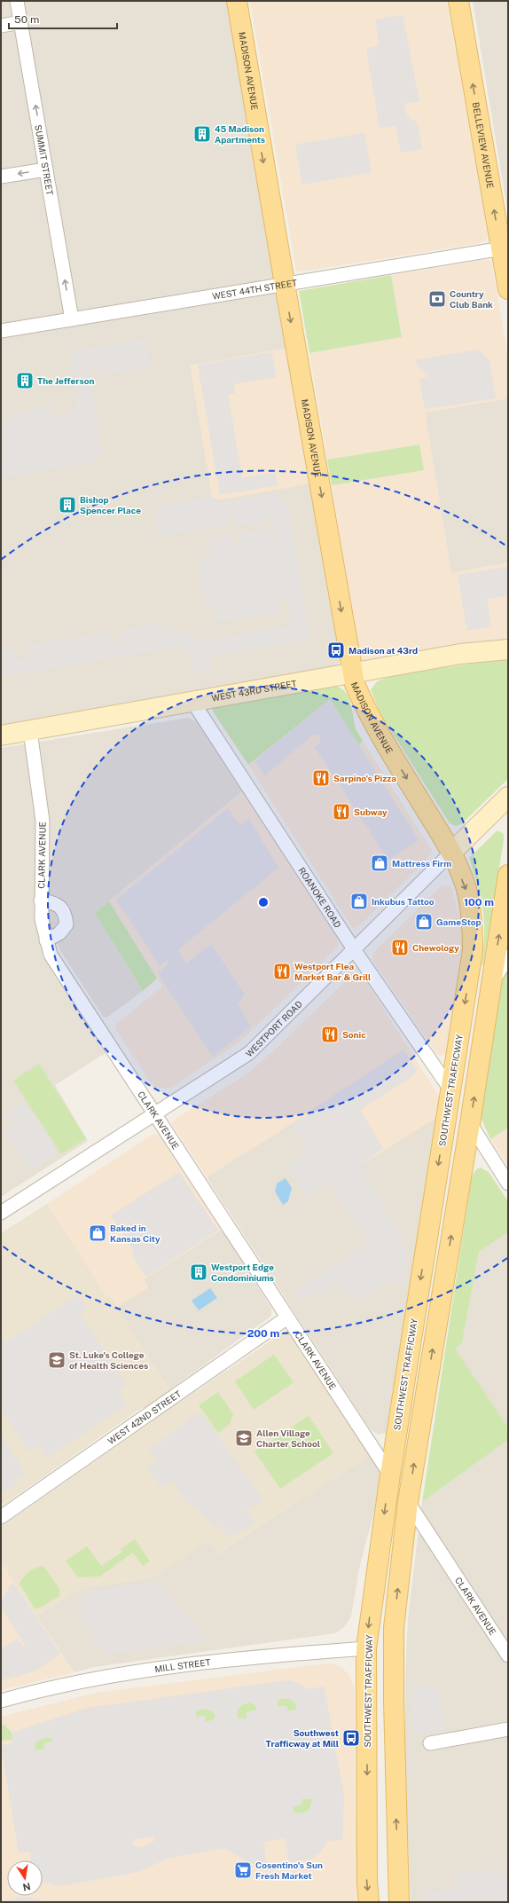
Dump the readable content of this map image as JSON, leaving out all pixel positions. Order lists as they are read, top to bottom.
{
  "streets": {
    "main road": ["MADISON AVENUE", "BELLEVIEW AVENUE", "SOUTHWEST TRAFFICWAY"],
    "street": [
      "SUMMIT STREET",
      "WEST 44TH STREET",
      "WEST 43RD STREET",
      "CLARK AVENUE",
      "ROANOKE ROAD",
      "WESTPORT ROAD",
      "WEST 42ND STREET",
      "MILL STREET"
    ]
  },
  "crossings": [
    ["MADISON AVENUE", "WEST 44TH STREET"],
    ["MADISON AVENUE", "WEST 43RD STREET"],
    ["MADISON AVENUE", "WESTPORT ROAD"],
    ["MADISON AVENUE", "SOUTHWEST TRAFFICWAY"],
    ["BELLEVIEW AVENUE", "WEST 44TH STREET"],
    ["SUMMIT STREET", "WEST 44TH STREET"],
    ["WEST 43RD STREET", "CLARK AVENUE"],
    ["WEST 43RD STREET", "ROANOKE ROAD"],
    ["CLARK AVENUE", "WESTPORT ROAD"],
    ["CLARK AVENUE", "SOUTHWEST TRAFFICWAY"],
    ["CLARK AVENUE", "WEST 42ND STREET"],
    ["ROANOKE ROAD", "WESTPORT ROAD"],
    ["ROANOKE ROAD", "SOUTHWEST TRAFFICWAY"],
    ["WESTPORT ROAD", "SOUTHWEST TRAFFICWAY"],
    ["SOUTHWEST TRAFFICWAY", "MILL STREET"]
  ],
  "one_way": ["MADISON AVENUE", "BELLEVIEW AVENUE", "SUMMIT STREET"],
  "places": {
    "building": [
      "45 Madison Apartments",
      "The Jefferson",
      "Bishop Spencer Place",
      "Westport Edge Condominiums"
    ],
    "bank": ["Country Club Bank"],
    "bus stop": ["Madison at 43rd", "Southwest Trafficway at Mill"],
    "restaurant": [
      "Sarpino's Pizza",
      "Subway",
      "Chewology",
      "Westport Flea Market Bar & Grill",
      "Sonic"
    ],
    "shop": [
      "Mattress Firm",
      "Inkubus Tattoo",
      "GameStop",
      "Baked in Kansas City"
    ],
    "school or university": ["St. Luke's College of Health Sciences", "Allen Village Charter School"],
    "supermarket": ["Cosentino's Sun Fresh Market"]
  },
  "scale_bar": "50 m",
  "north": "bottom",
  "rings": ["100 m", "200 m"]
}
